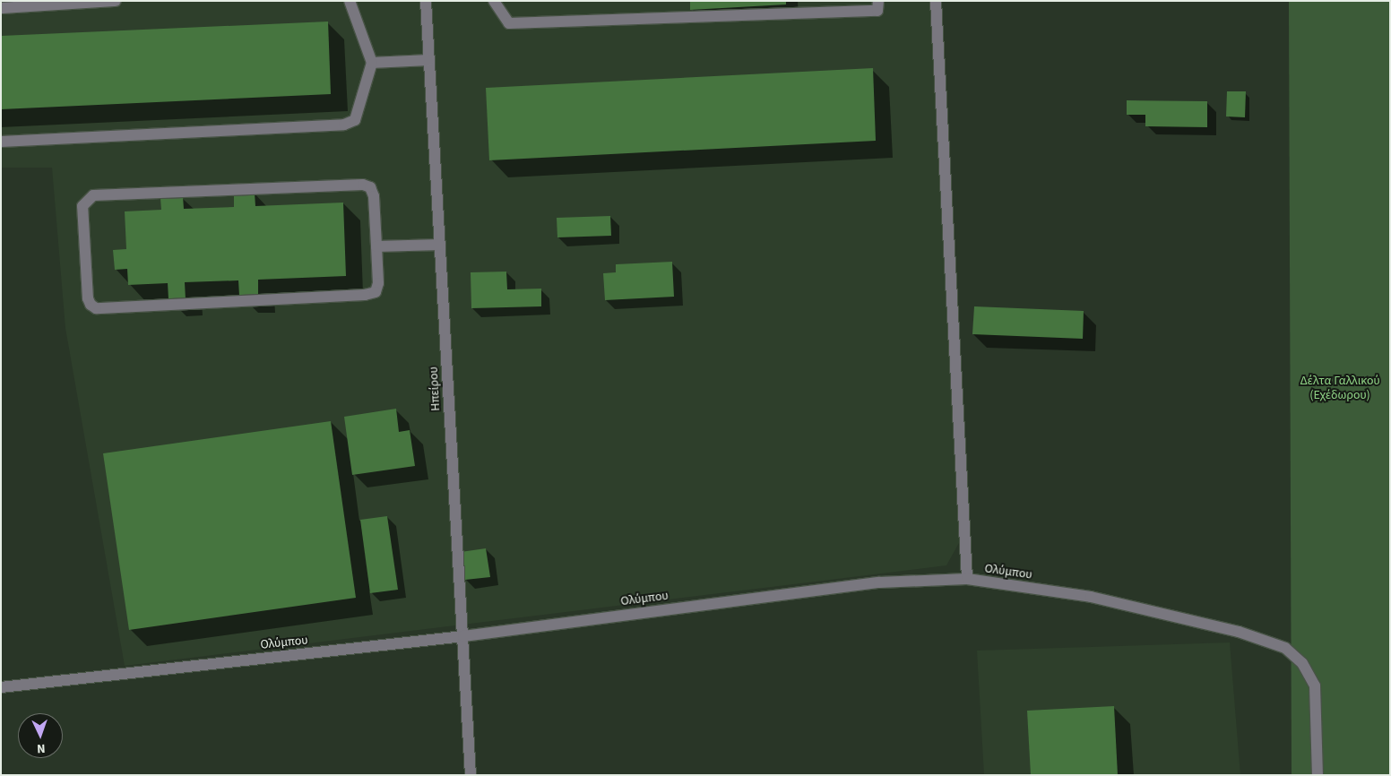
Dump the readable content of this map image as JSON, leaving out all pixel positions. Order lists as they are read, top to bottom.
{
  "streets": {
    "street": ["Ηπείρου", "Ολύμπου"]
  },
  "crossings": [
    ["Ηπείρου", "Ολύμπου"]
  ],
  "parks": ["Δέλτα Γαλλικού (Εχέδωρου)"],
  "north": "bottom"
}
